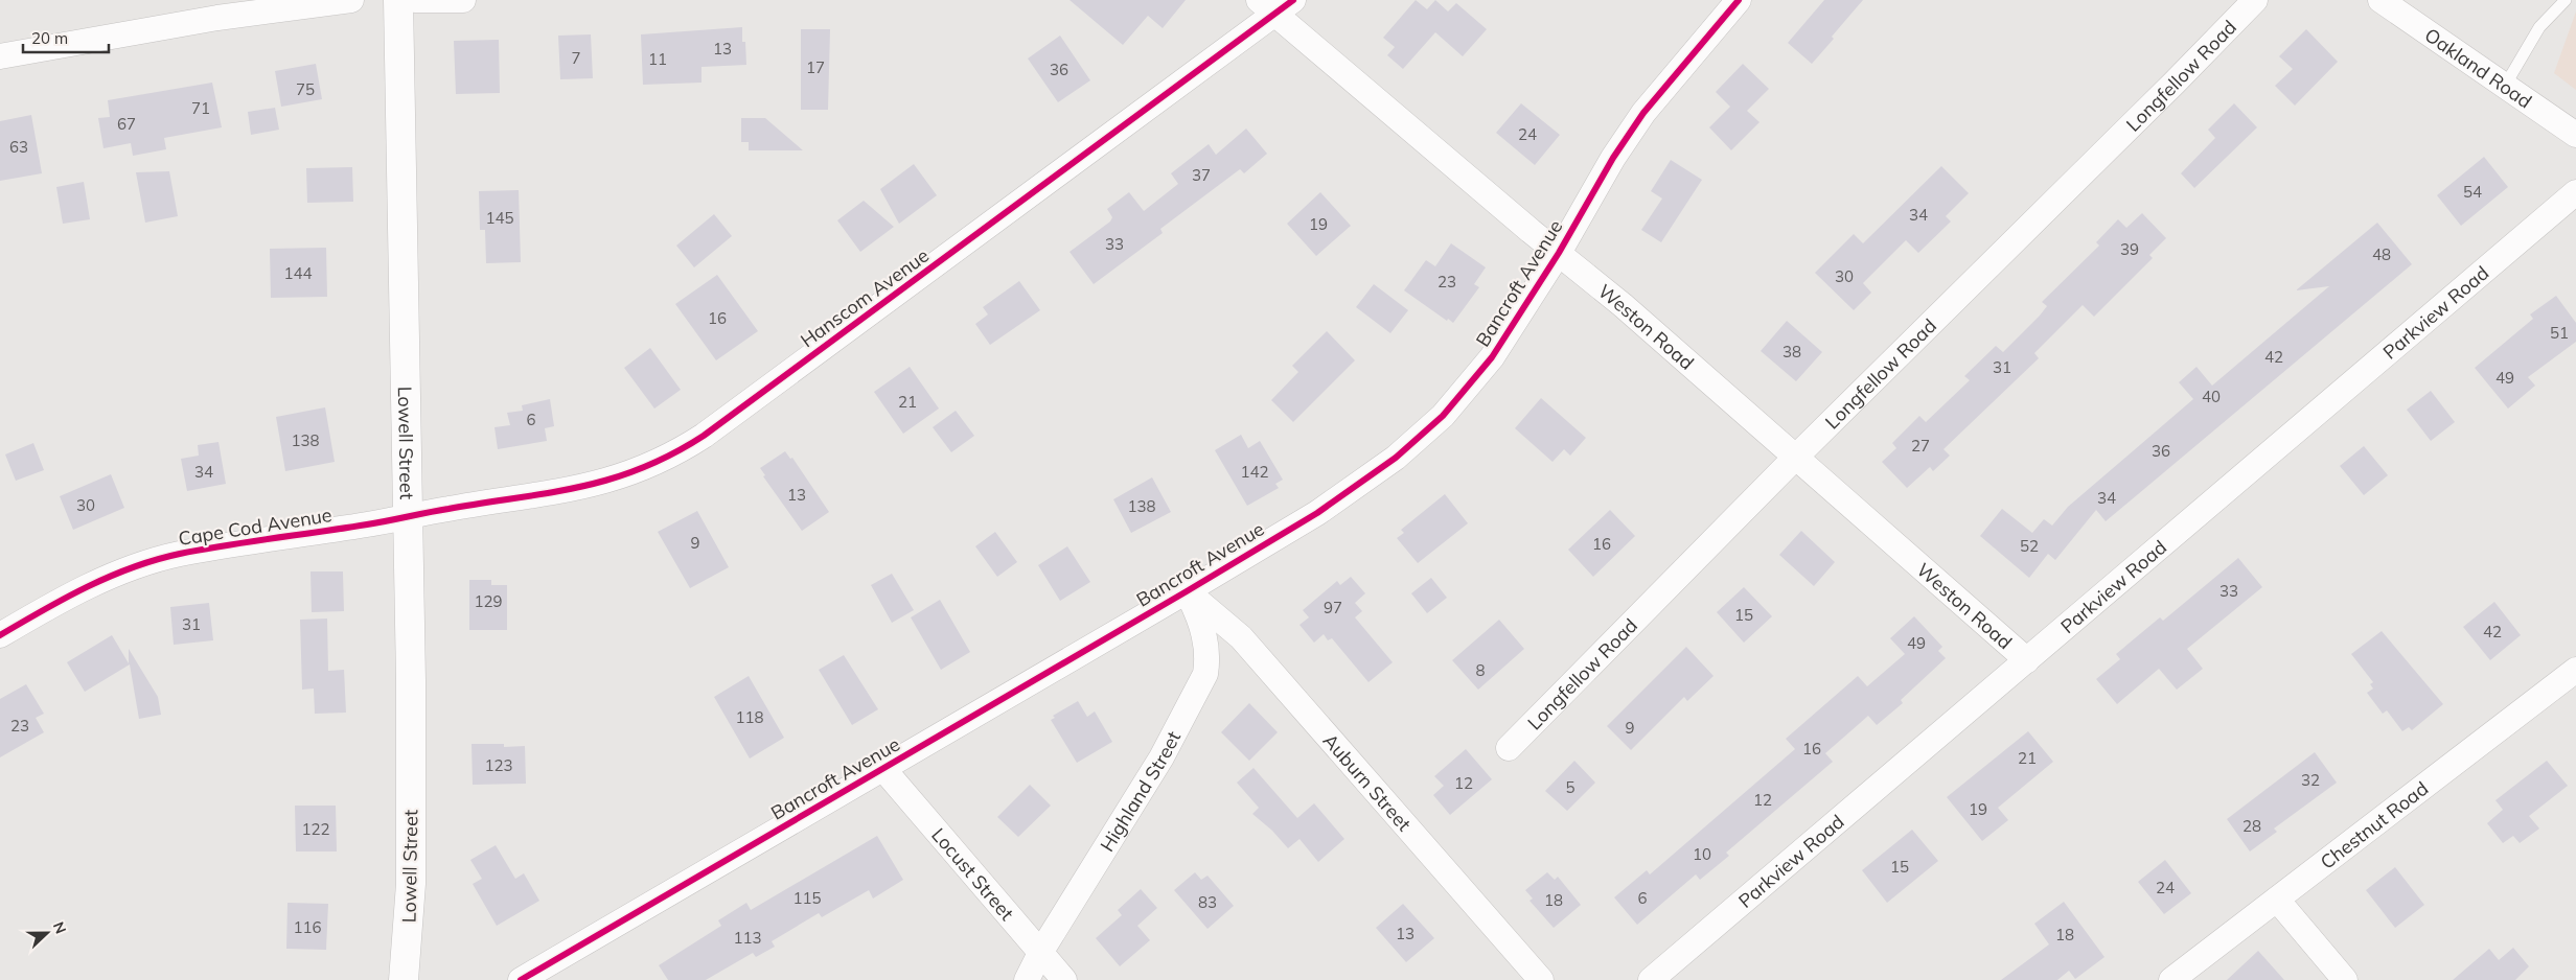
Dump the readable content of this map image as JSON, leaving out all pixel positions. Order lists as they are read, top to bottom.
{
  "streets": {
    "main road": ["Lowell Street"],
    "street": [
      "Oakland Road",
      "Longfellow Road",
      "Bancroft Avenue",
      "Hanscom Avenue",
      "Parkview Road",
      "Weston Road",
      "Cape Cod Avenue",
      "Auburn Street",
      "Highland Street",
      "Chestnut Road",
      "Locust Street"
    ]
  },
  "crossings": [
    ["Longfellow Road", "Weston Road"],
    ["Bancroft Avenue", "Weston Road"],
    ["Bancroft Avenue", "Auburn Street"],
    ["Bancroft Avenue", "Highland Street"],
    ["Bancroft Avenue", "Locust Street"],
    ["Hanscom Avenue", "Weston Road"],
    ["Hanscom Avenue", "Lowell Street"],
    ["Hanscom Avenue", "Cape Cod Avenue"],
    ["Parkview Road", "Weston Road"],
    ["Lowell Street", "Cape Cod Avenue"],
    ["Auburn Street", "Highland Street"],
    ["Highland Street", "Locust Street"]
  ],
  "house_numbers": [
    "13",
    "7",
    "11",
    "17",
    "36",
    "75",
    "71",
    "67",
    "24",
    "63",
    "37",
    "54",
    "34",
    "145",
    "19",
    "33",
    "39",
    "48",
    "144",
    "30",
    "23",
    "16",
    "51",
    "38",
    "42",
    "31",
    "49",
    "40",
    "21",
    "6",
    "138",
    "27",
    "36",
    "34",
    "142",
    "13",
    "34",
    "30",
    "138",
    "9",
    "16",
    "52",
    "33",
    "129",
    "97",
    "15",
    "31",
    "42",
    "49",
    "8",
    "118",
    "23",
    "9",
    "16",
    "21",
    "123",
    "32",
    "12",
    "5",
    "12",
    "19",
    "28",
    "122",
    "10",
    "15",
    "24",
    "115",
    "6",
    "18",
    "83",
    "116",
    "13",
    "18",
    "113"
  ],
  "scale_bar": "20 m",
  "north": "right"
}
